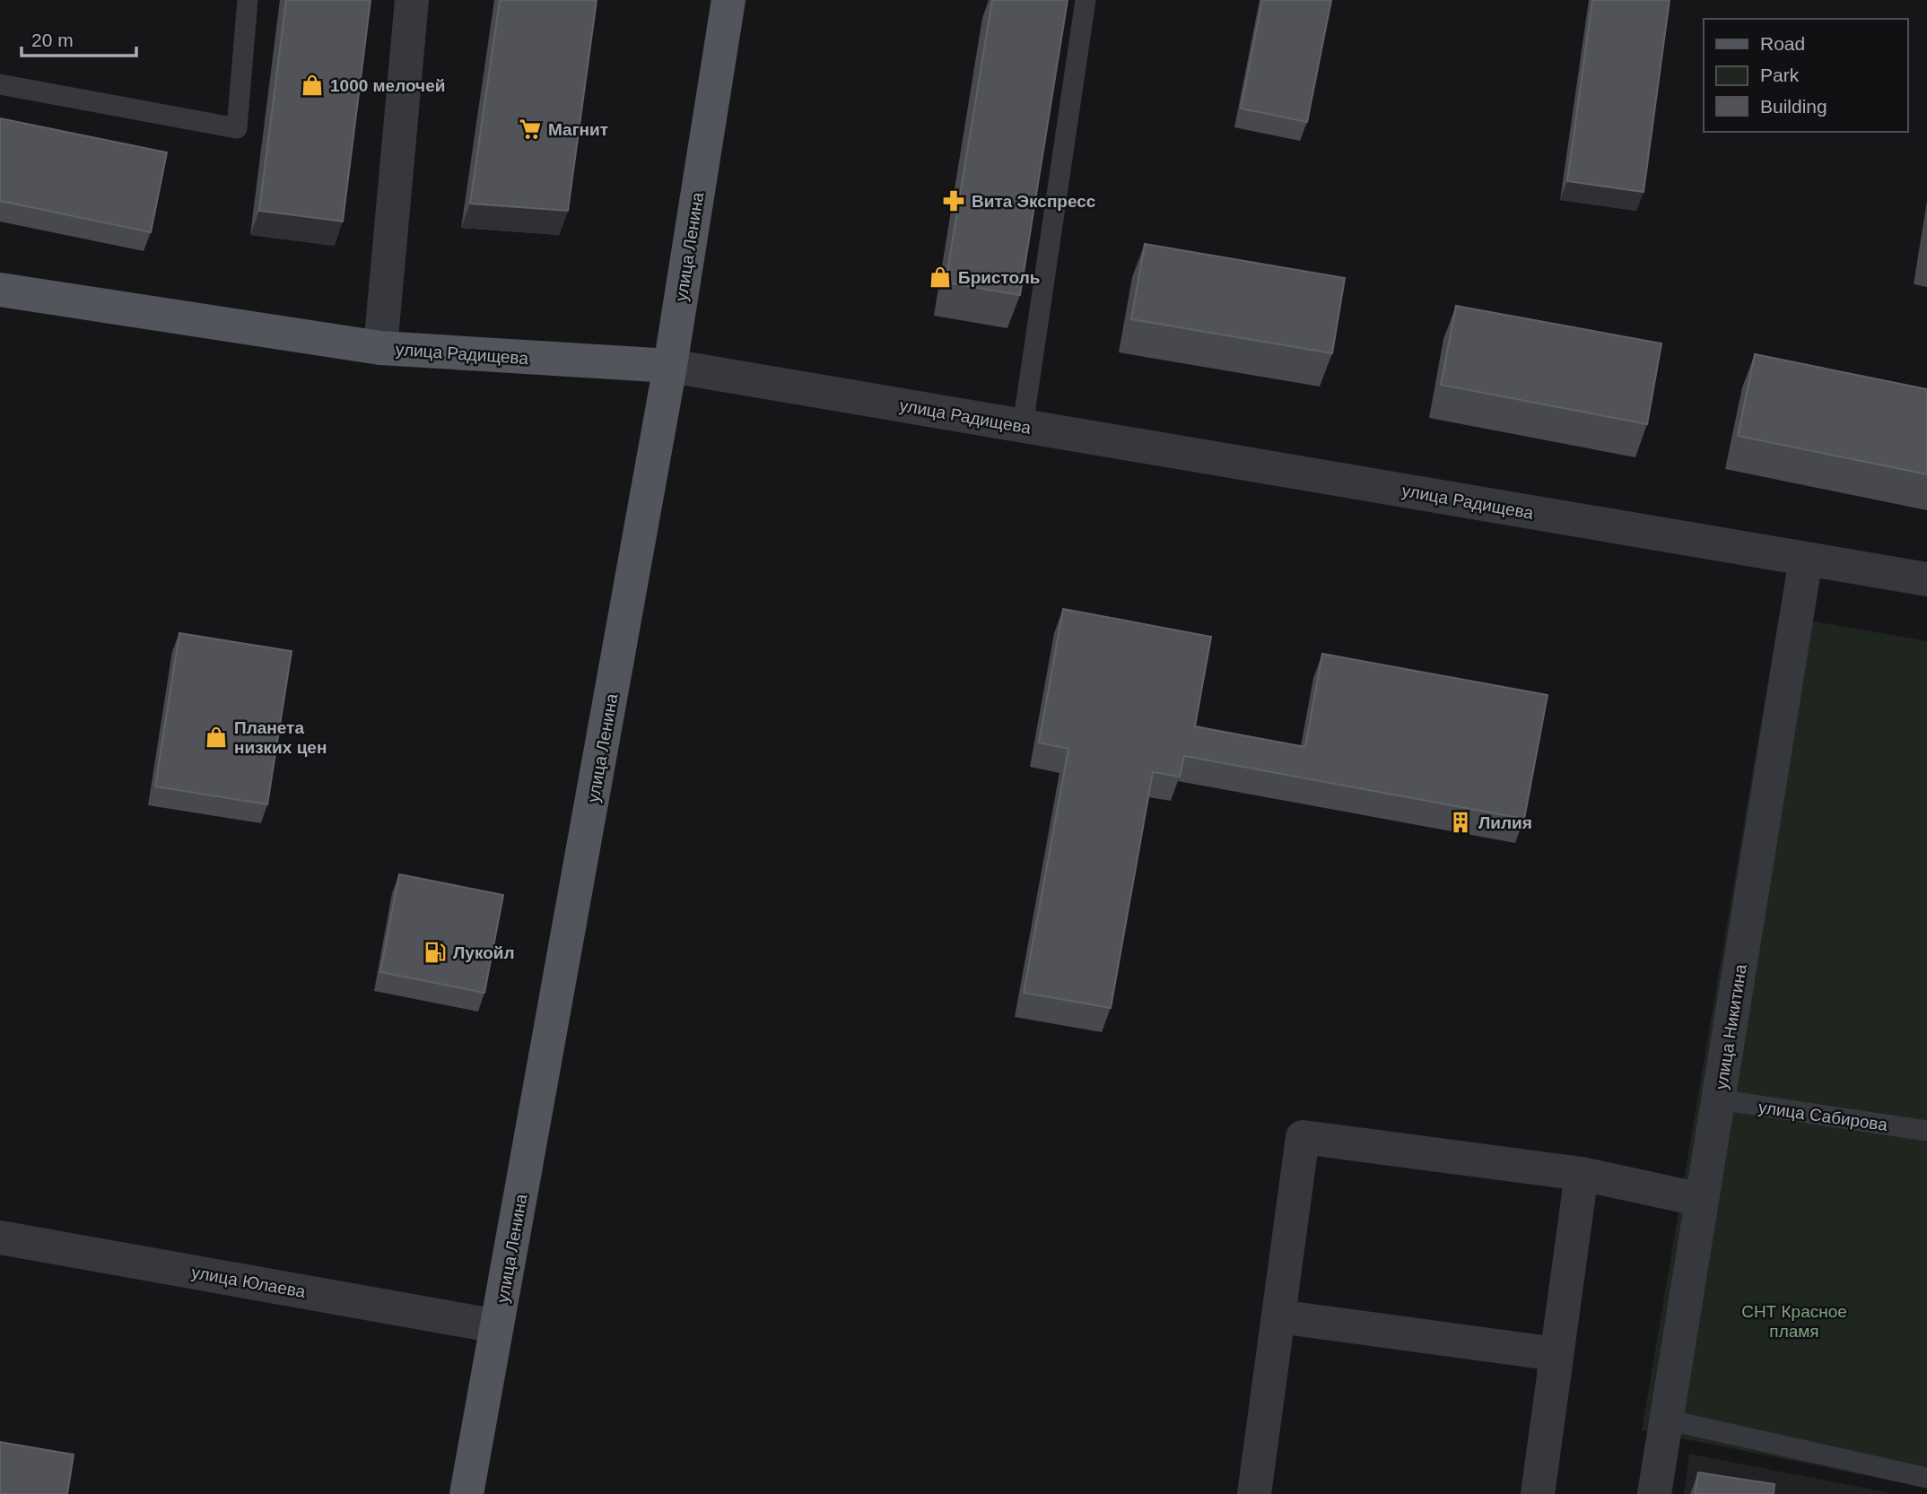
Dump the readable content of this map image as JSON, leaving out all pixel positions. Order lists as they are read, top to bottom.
{
  "streets": {
    "main road": ["улица Ленина", "улица Радищева"],
    "street": ["улица Никитина", "улица Юлаева"],
    "lane": ["улица Сабирова"]
  },
  "crossings": [
    ["улица Ленина", "улица Радищева"],
    ["улица Ленина", "улица Юлаева"],
    ["улица Радищева", "улица Никитина"],
    ["улица Никитина", "улица Сабирова"]
  ],
  "parks": ["СНТ Красное пламя"],
  "places": {
    "shop": ["1000 мелочей", "Бристоль", "Планета низких цен"],
    "supermarket": ["Магнит"],
    "pharmacy": ["Вита Экспресс"],
    "building": ["Лилия"],
    "fuel station": ["Лукойл"]
  },
  "legend": ["Road", "Park", "Building"],
  "scale_bar": "20 m"
}
